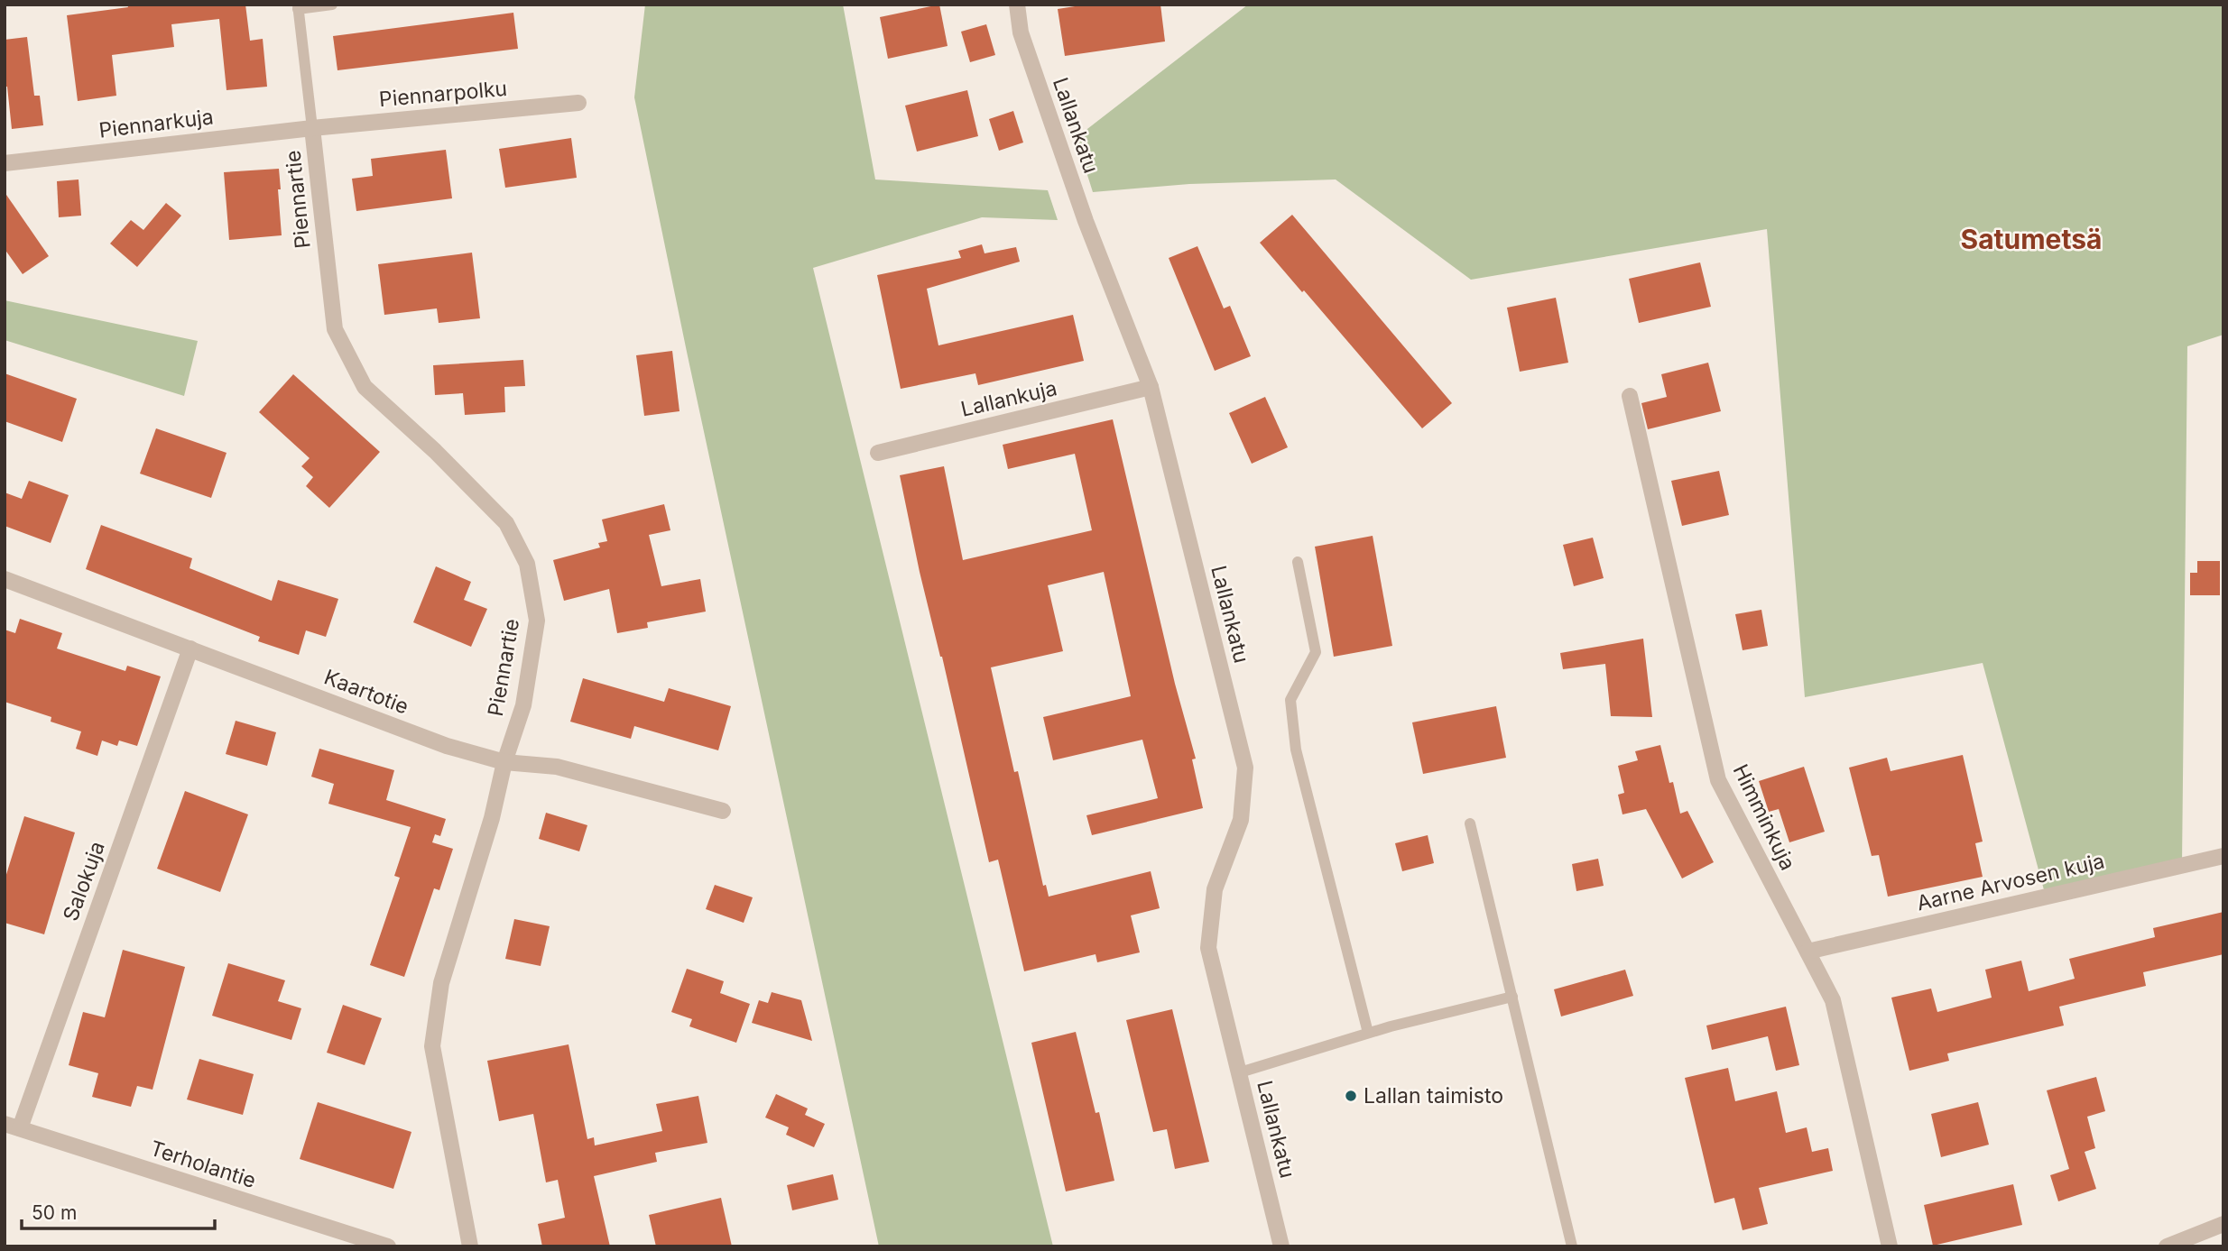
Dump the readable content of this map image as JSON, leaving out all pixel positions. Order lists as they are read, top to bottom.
{
  "streets": {
    "street": [
      "Piennarpolku",
      "Piennarkuja",
      "Lallankatu",
      "Piennartie",
      "Lallankuja",
      "Kaartotie",
      "Himminkuja",
      "Salokuja",
      "Aarne Arvosen kuja",
      "Terholantie"
    ]
  },
  "crossings": [
    ["Piennarpolku", "Piennarkuja"],
    ["Piennarpolku", "Piennartie"],
    ["Piennarkuja", "Piennartie"],
    ["Lallankatu", "Lallankuja"],
    ["Piennartie", "Kaartotie"],
    ["Kaartotie", "Salokuja"],
    ["Himminkuja", "Aarne Arvosen kuja"],
    ["Salokuja", "Terholantie"]
  ],
  "districts": ["Satumetsä"],
  "places": ["Lallan taimisto"],
  "scale_bar": "50 m"
}
